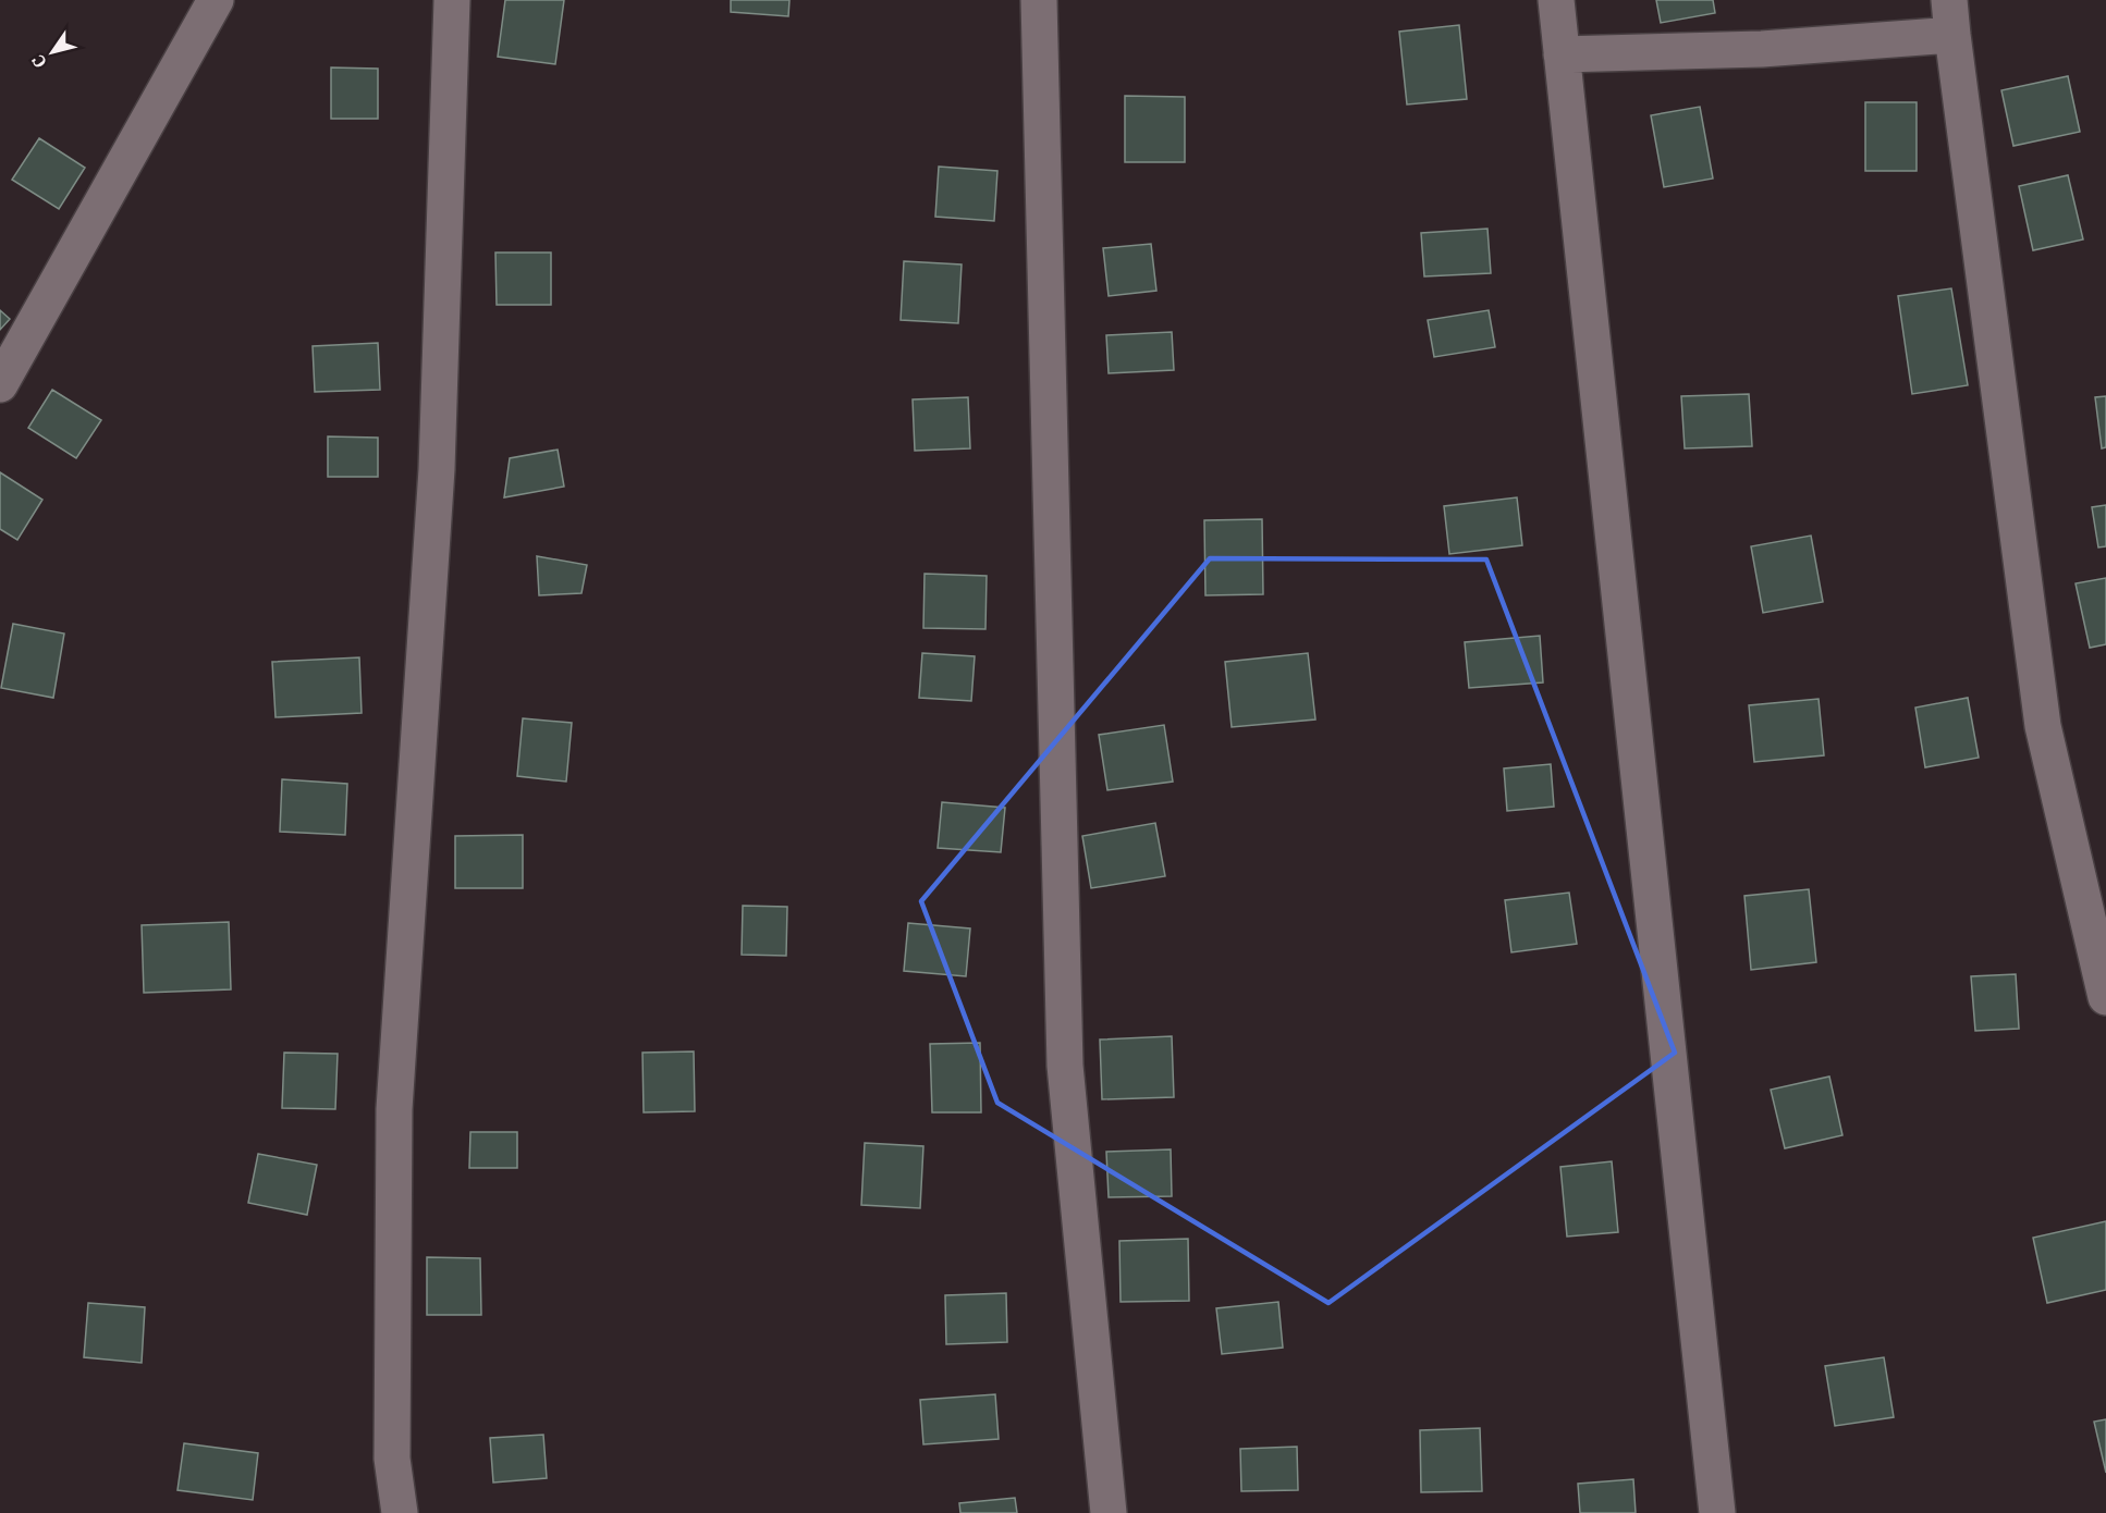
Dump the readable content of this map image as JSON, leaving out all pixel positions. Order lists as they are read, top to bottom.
{
  "north": "bottom left"
}
